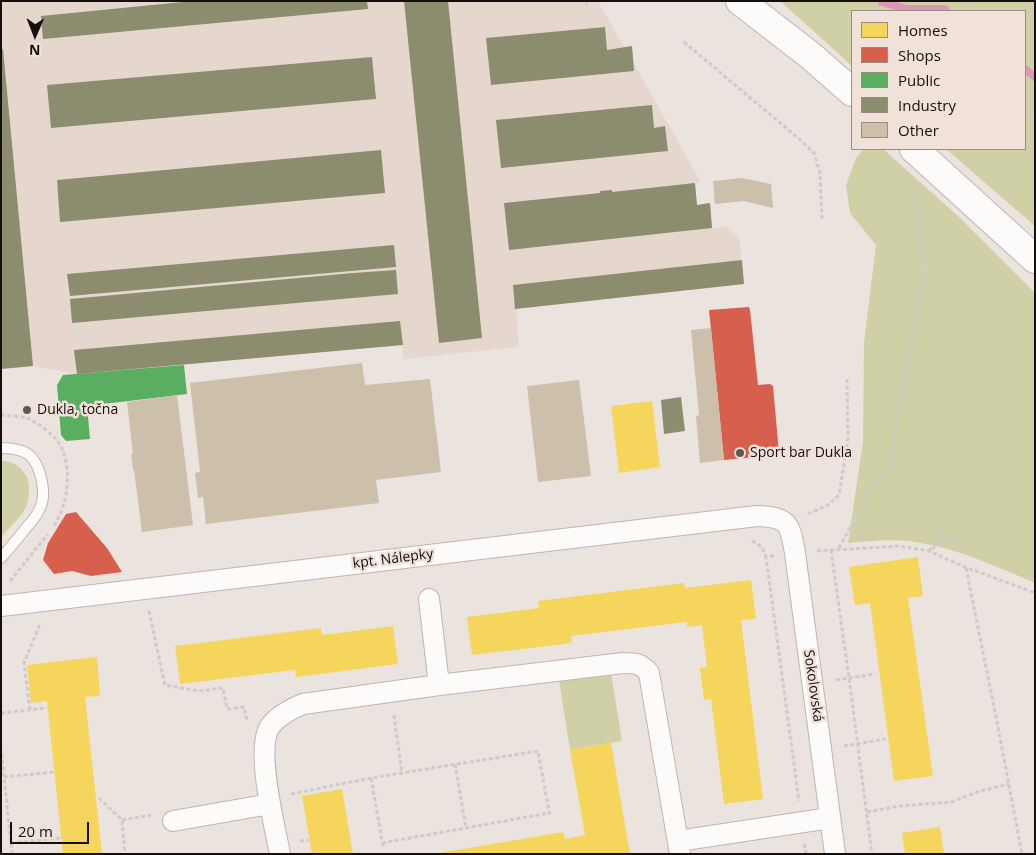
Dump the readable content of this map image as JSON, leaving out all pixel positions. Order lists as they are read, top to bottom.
{
  "streets": {
    "street": ["kpt. Nálepky", "Sokolovská"]
  },
  "crossings": [
    ["kpt. Nálepky", "Sokolovská"]
  ],
  "places": ["Dukla, točna", "Sport bar Dukla"],
  "legend": [
    "Homes",
    "Shops",
    "Public",
    "Industry",
    "Other"
  ],
  "scale_bar": "20 m",
  "north": "bottom"
}
